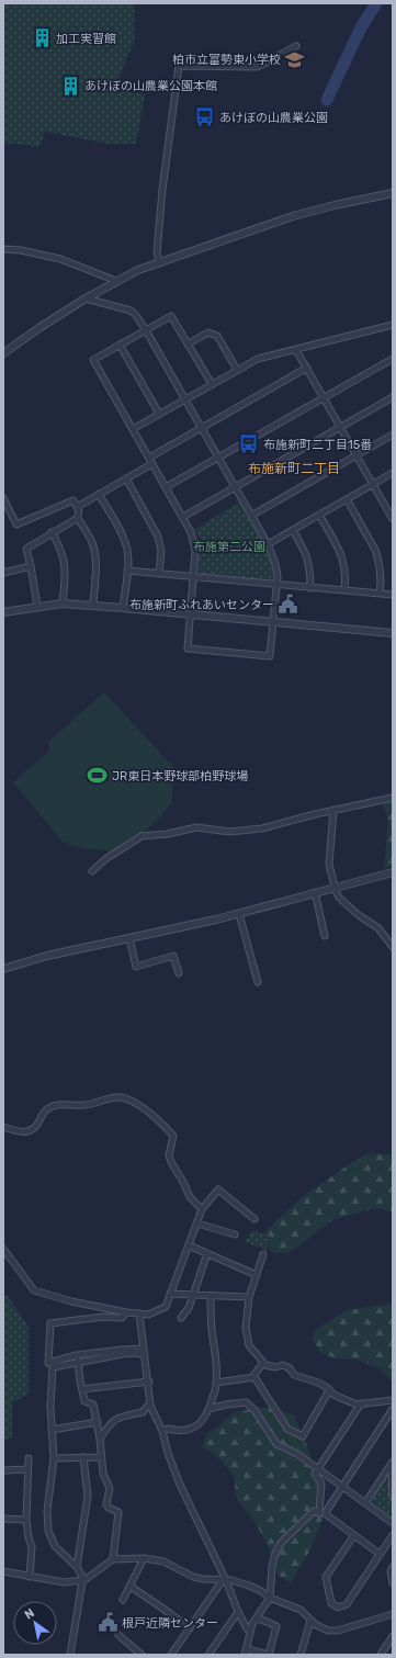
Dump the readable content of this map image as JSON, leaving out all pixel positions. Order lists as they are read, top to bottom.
{
  "districts": ["布施新町二丁目"],
  "parks": ["布施第二公園"],
  "places": {
    "building": ["加工実習館", "あけぼの山農業公園本館"],
    "school or university": ["柏市立富勢東小学校"],
    "bus stop": ["あけぼの山農業公園", "布施新町二丁目15番"],
    "public building": ["布施新町ふれあいセンター", "根戸近隣センター"],
    "sports": ["JR東日本野球部柏野球場"]
  },
  "north": "top left"
}
